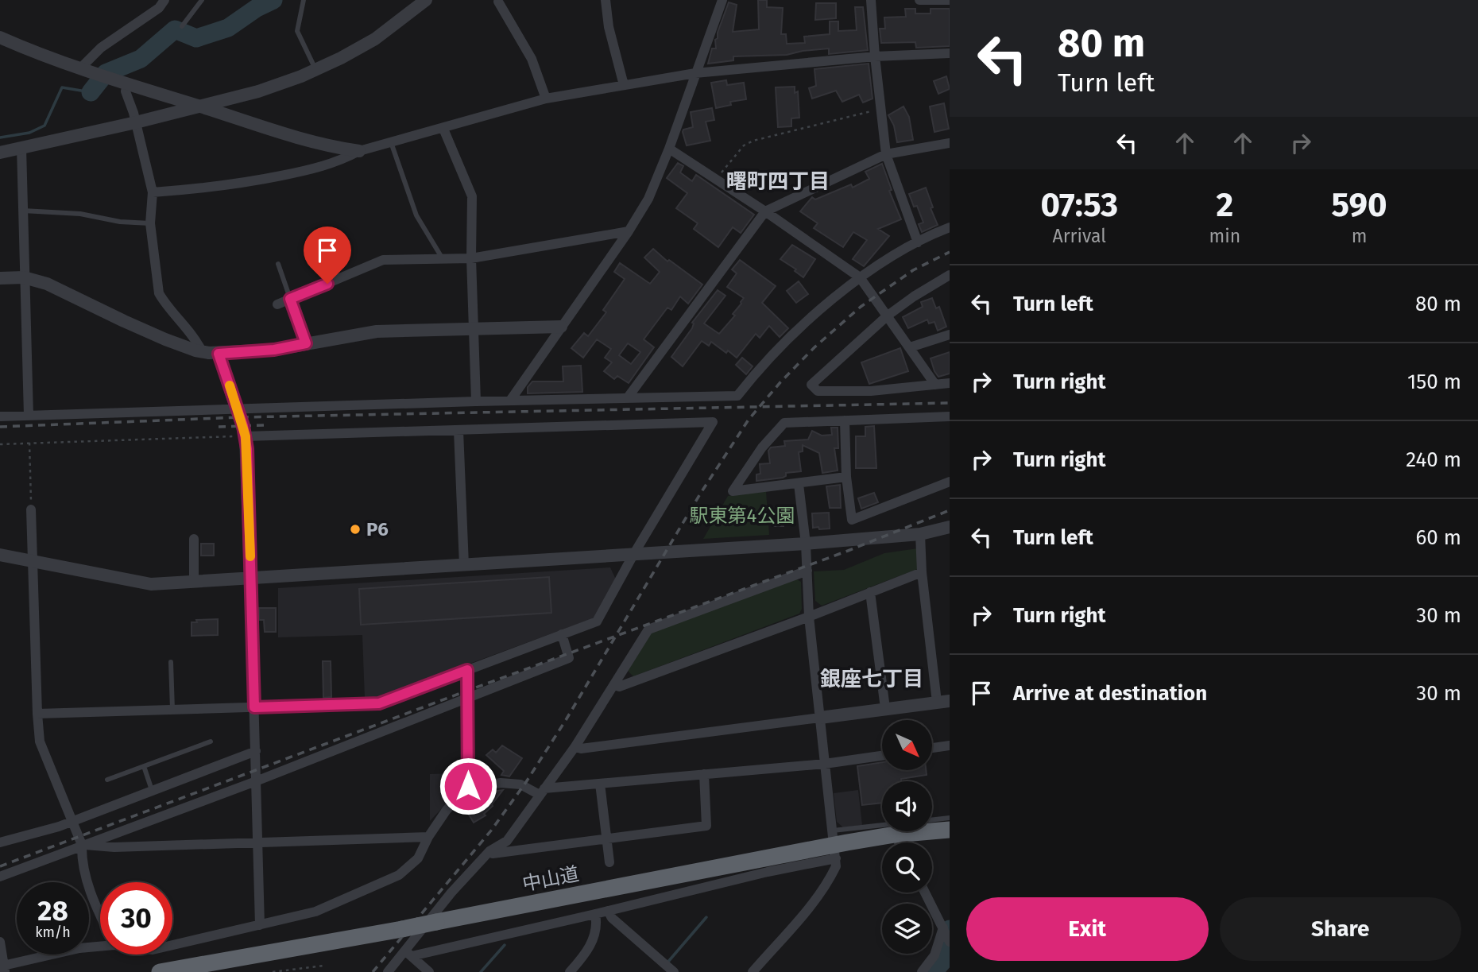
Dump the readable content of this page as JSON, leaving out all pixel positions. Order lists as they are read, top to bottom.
{
  "streets": {
    "highway": ["中山道"]
  },
  "districts": ["曙町四丁目", "銀座七丁目"],
  "parks": ["駅東第4公園"],
  "places": ["P6"],
  "north": "bottom right",
  "page": {
    "turn": ["80 m", "Turn left"],
    "eta": [
      "07:53",
      "Arrival",
      "2",
      "min",
      "590",
      "m"
    ],
    "list": [
      {
        "name": "Turn left",
        "value": "80 m"
      },
      {
        "name": "Turn right",
        "value": "150 m"
      },
      {
        "name": "Turn right",
        "value": "240 m"
      },
      {
        "name": "Turn left",
        "value": "60 m"
      },
      {
        "name": "Turn right",
        "value": "30 m"
      },
      {
        "name": "Arrive at destination",
        "value": "30 m"
      }
    ],
    "speed": "28 km/h",
    "limit": "30",
    "buttons": ["Exit", "Share"]
  }
}
